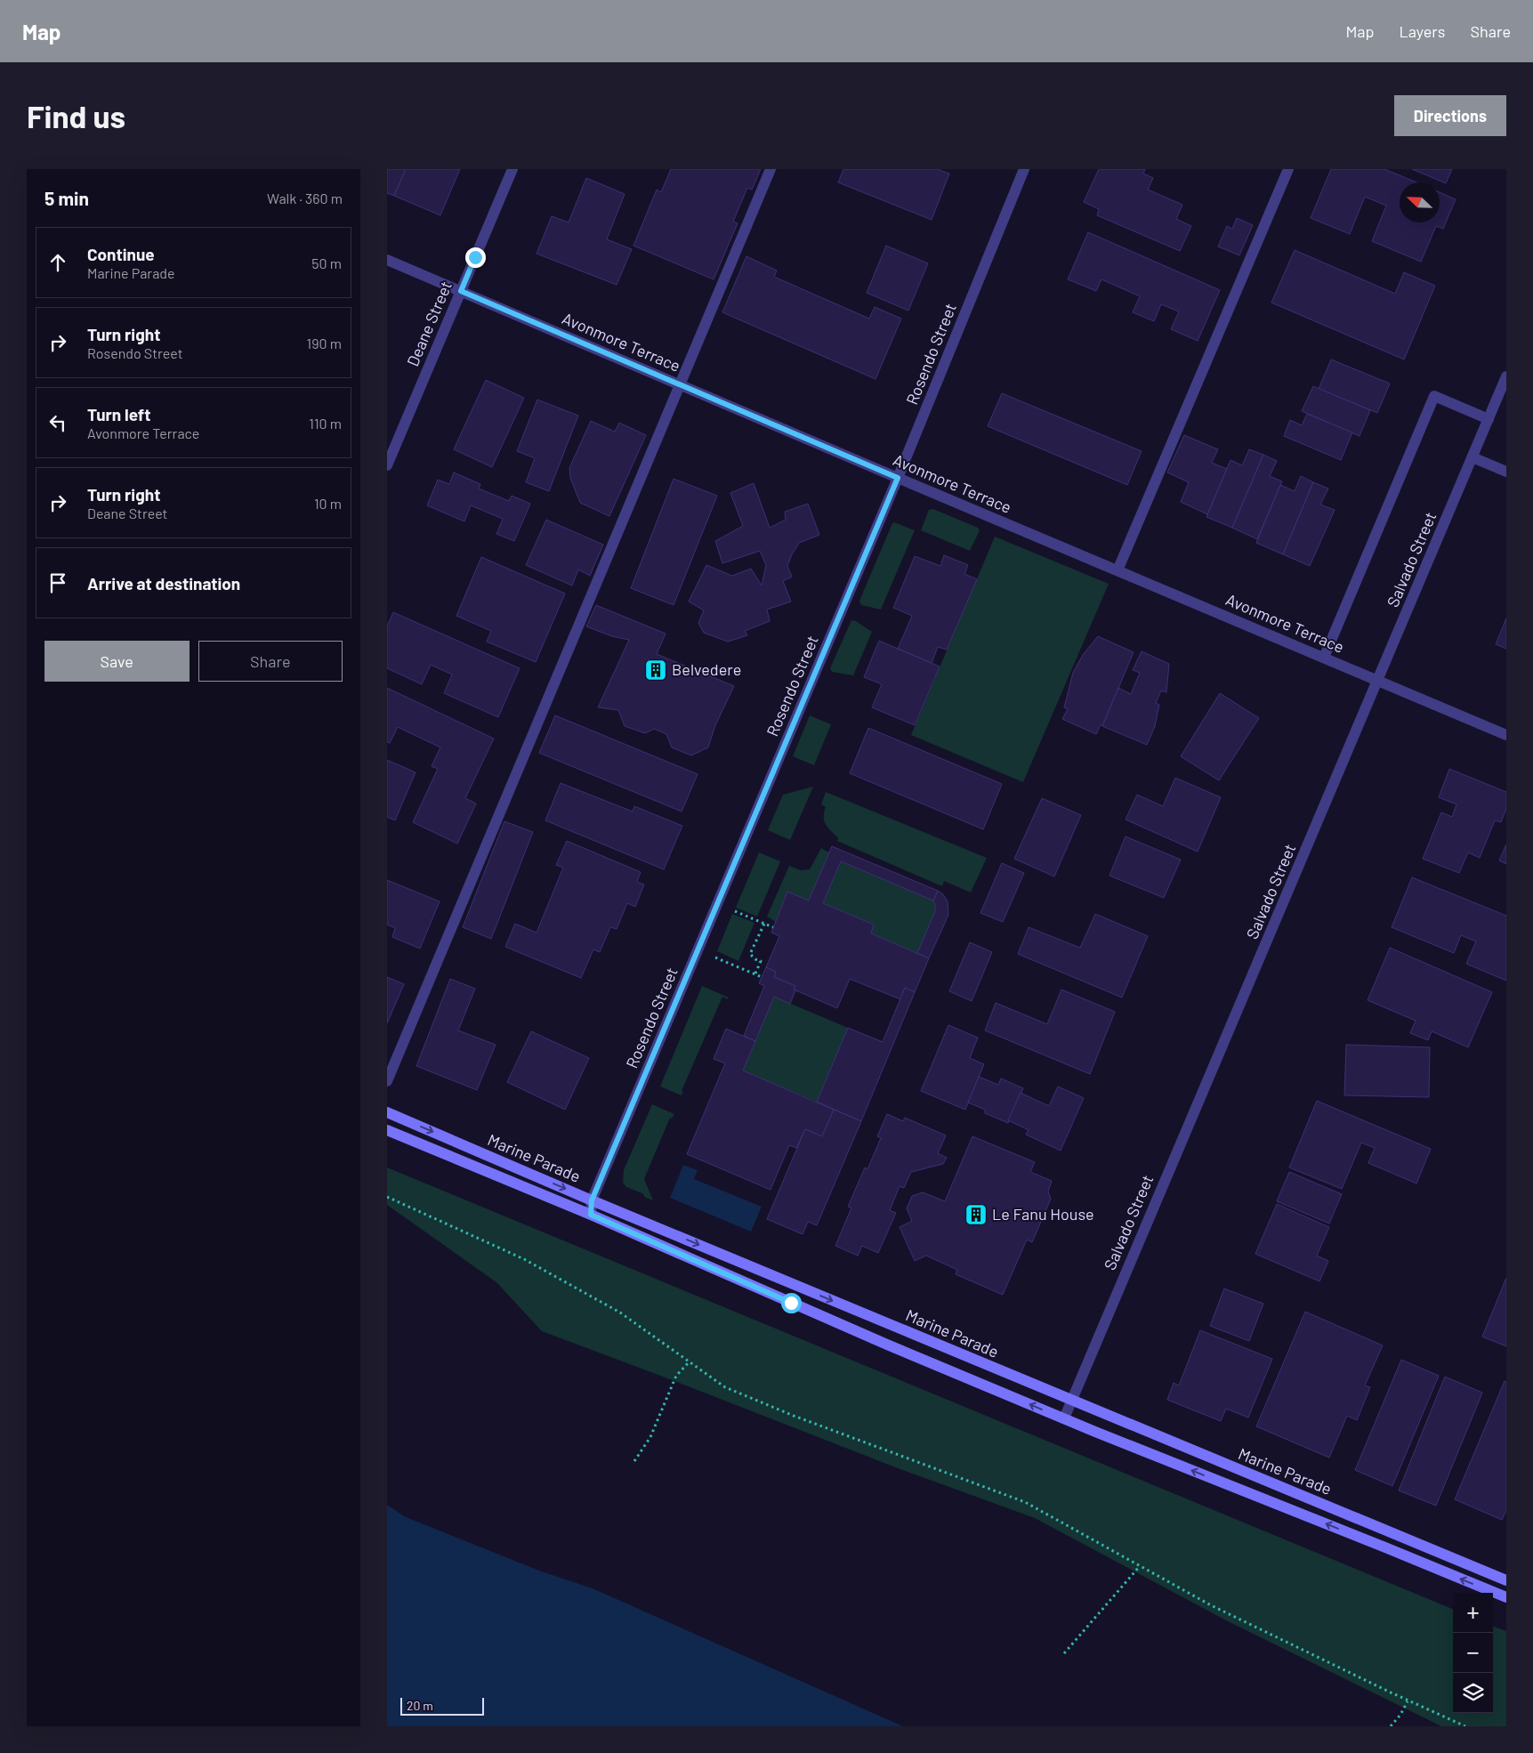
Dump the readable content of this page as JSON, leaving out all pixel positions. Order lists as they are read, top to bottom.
{
  "streets": {
    "main road": ["Marine Parade"],
    "street": [
      "Deane Street",
      "Avonmore Terrace",
      "Rosendo Street",
      "Salvado Street"
    ]
  },
  "crossings": [
    ["Deane Street", "Avonmore Terrace"],
    ["Avonmore Terrace", "Rosendo Street"],
    ["Avonmore Terrace", "Salvado Street"],
    ["Rosendo Street", "Marine Parade"],
    ["Salvado Street", "Marine Parade"]
  ],
  "places": {
    "building": ["Belvedere", "Le Fanu House"]
  },
  "scale_bar": "20 m",
  "north": "top left",
  "page": {
    "header": "Map",
    "nav": ["Map", "Layers", "Share"],
    "buttons": [
      "Directions",
      ["Save", "Share"]
    ],
    "title": "Find us",
    "heading": ["5 min", "Walk · 360 m"],
    "list": [
      ["Continue", "Marine Parade", "50 m"],
      ["Turn right", "Rosendo Street", "190 m"],
      ["Turn left", "Avonmore Terrace", "110 m"],
      ["Turn right", "Deane Street", "10 m"],
      "Arrive at destination"
    ],
    "map_buttons": ["+", "−"],
    "scale": "20 m"
  }
}
